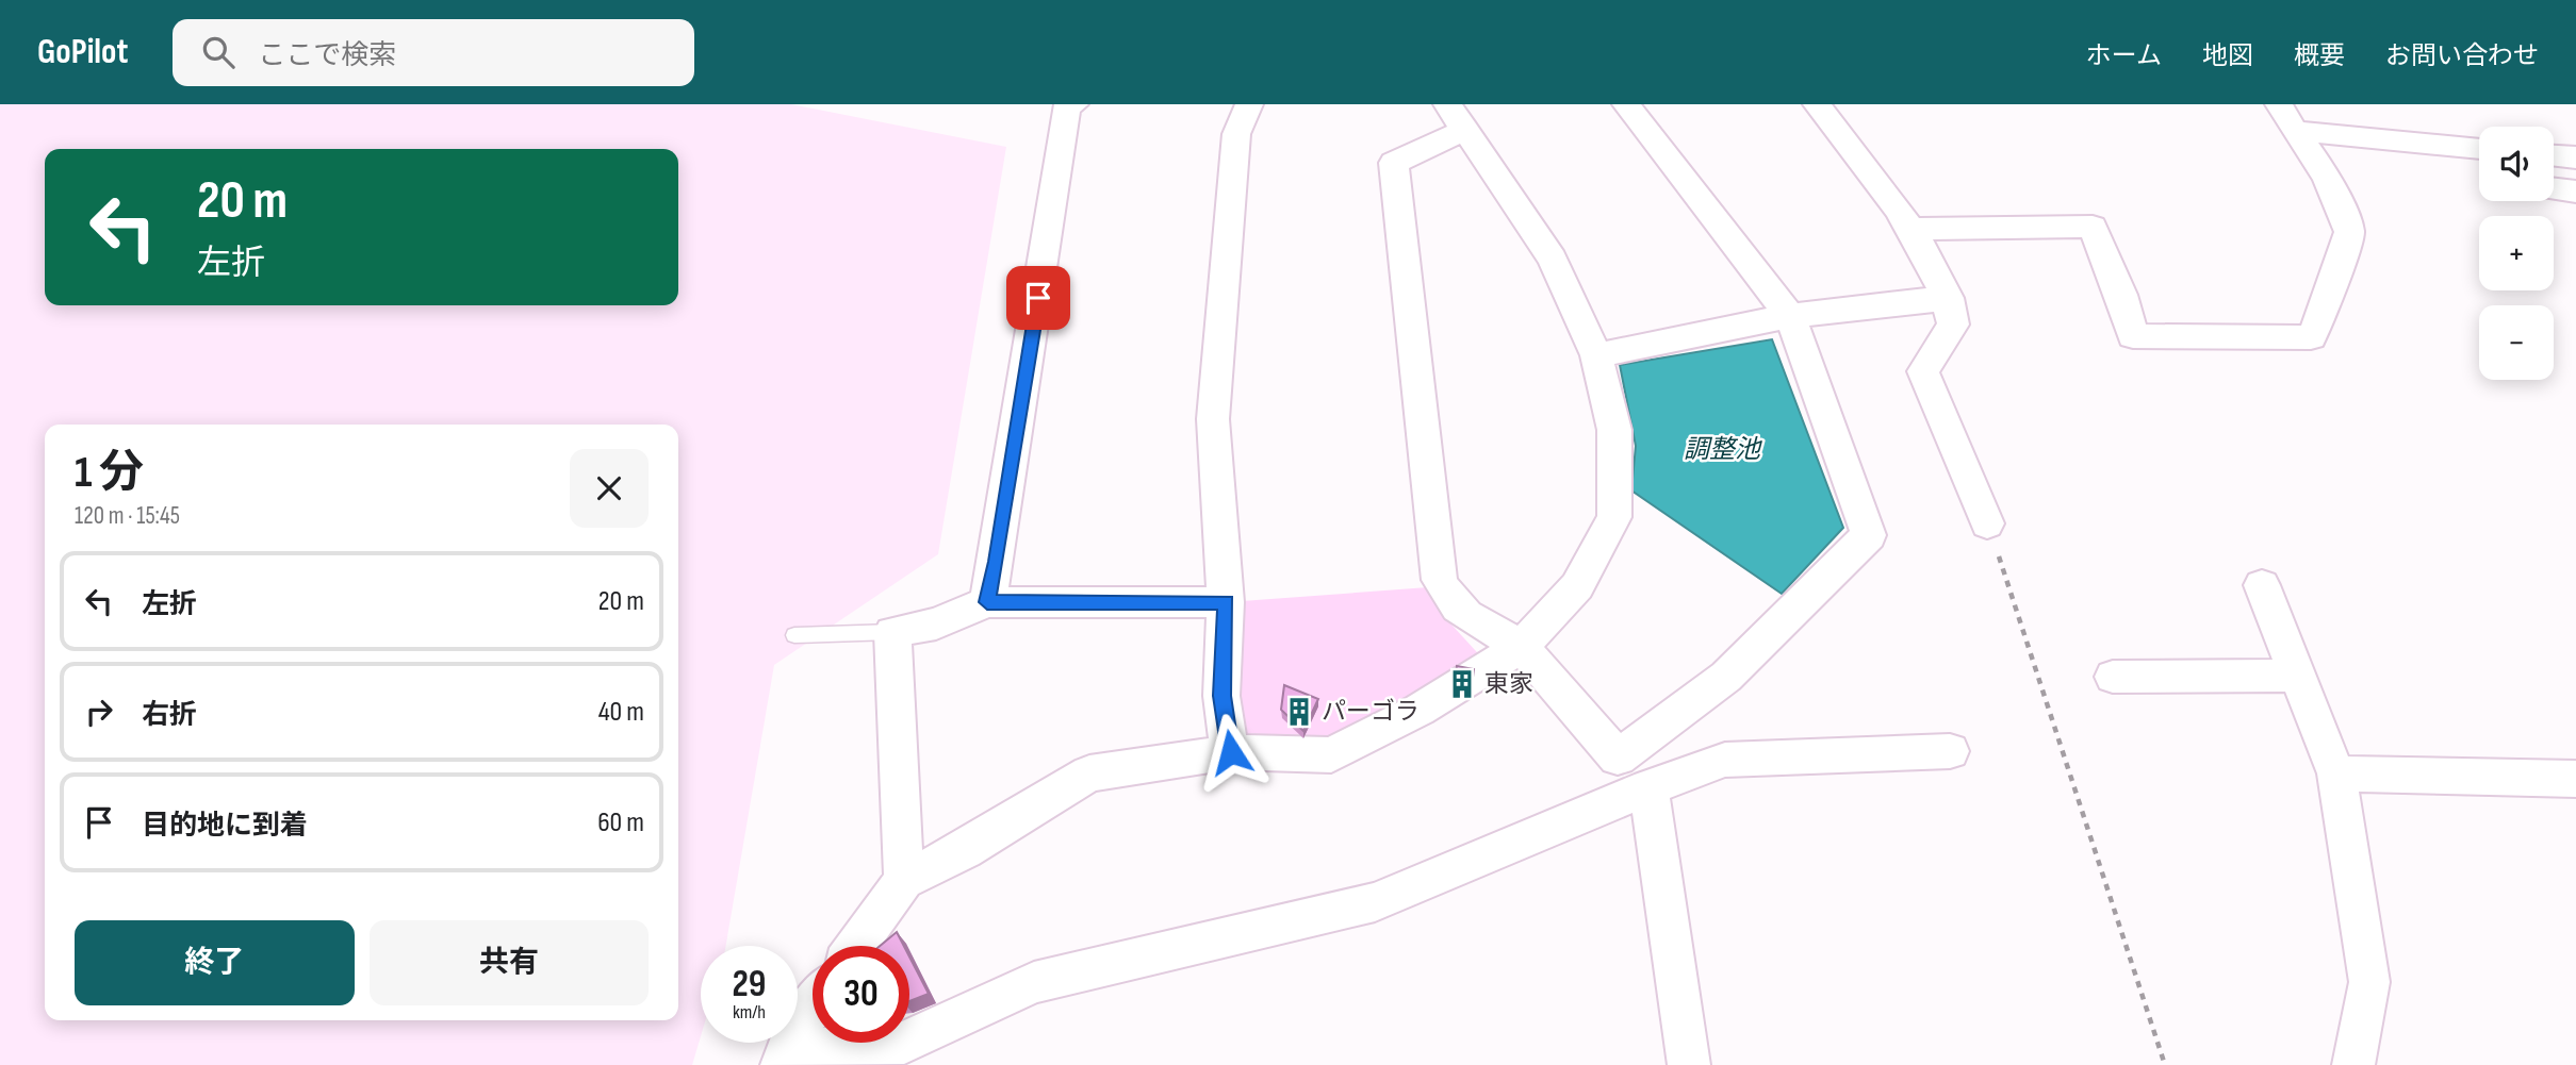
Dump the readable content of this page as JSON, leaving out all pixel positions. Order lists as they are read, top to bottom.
{
  "water": ["調整池"],
  "places": {
    "building": ["東家", "パーゴラ"]
  },
  "page": {
    "header": "GoPilot",
    "search": "ここで検索",
    "nav": [
      "ホーム",
      "地図",
      "概要",
      "お問い合わせ"
    ],
    "map_buttons": ["+", "−"],
    "turn": ["20 m", "左折"],
    "heading": ["1 分", "120 m · 15:45"],
    "list": [
      {
        "name": "左折",
        "value": "20 m"
      },
      {
        "name": "右折",
        "value": "40 m"
      },
      {
        "name": "目的地に到着",
        "value": "60 m"
      }
    ],
    "buttons": ["終了", "共有"],
    "speed": "29 km/h",
    "limit": "30"
  }
}
